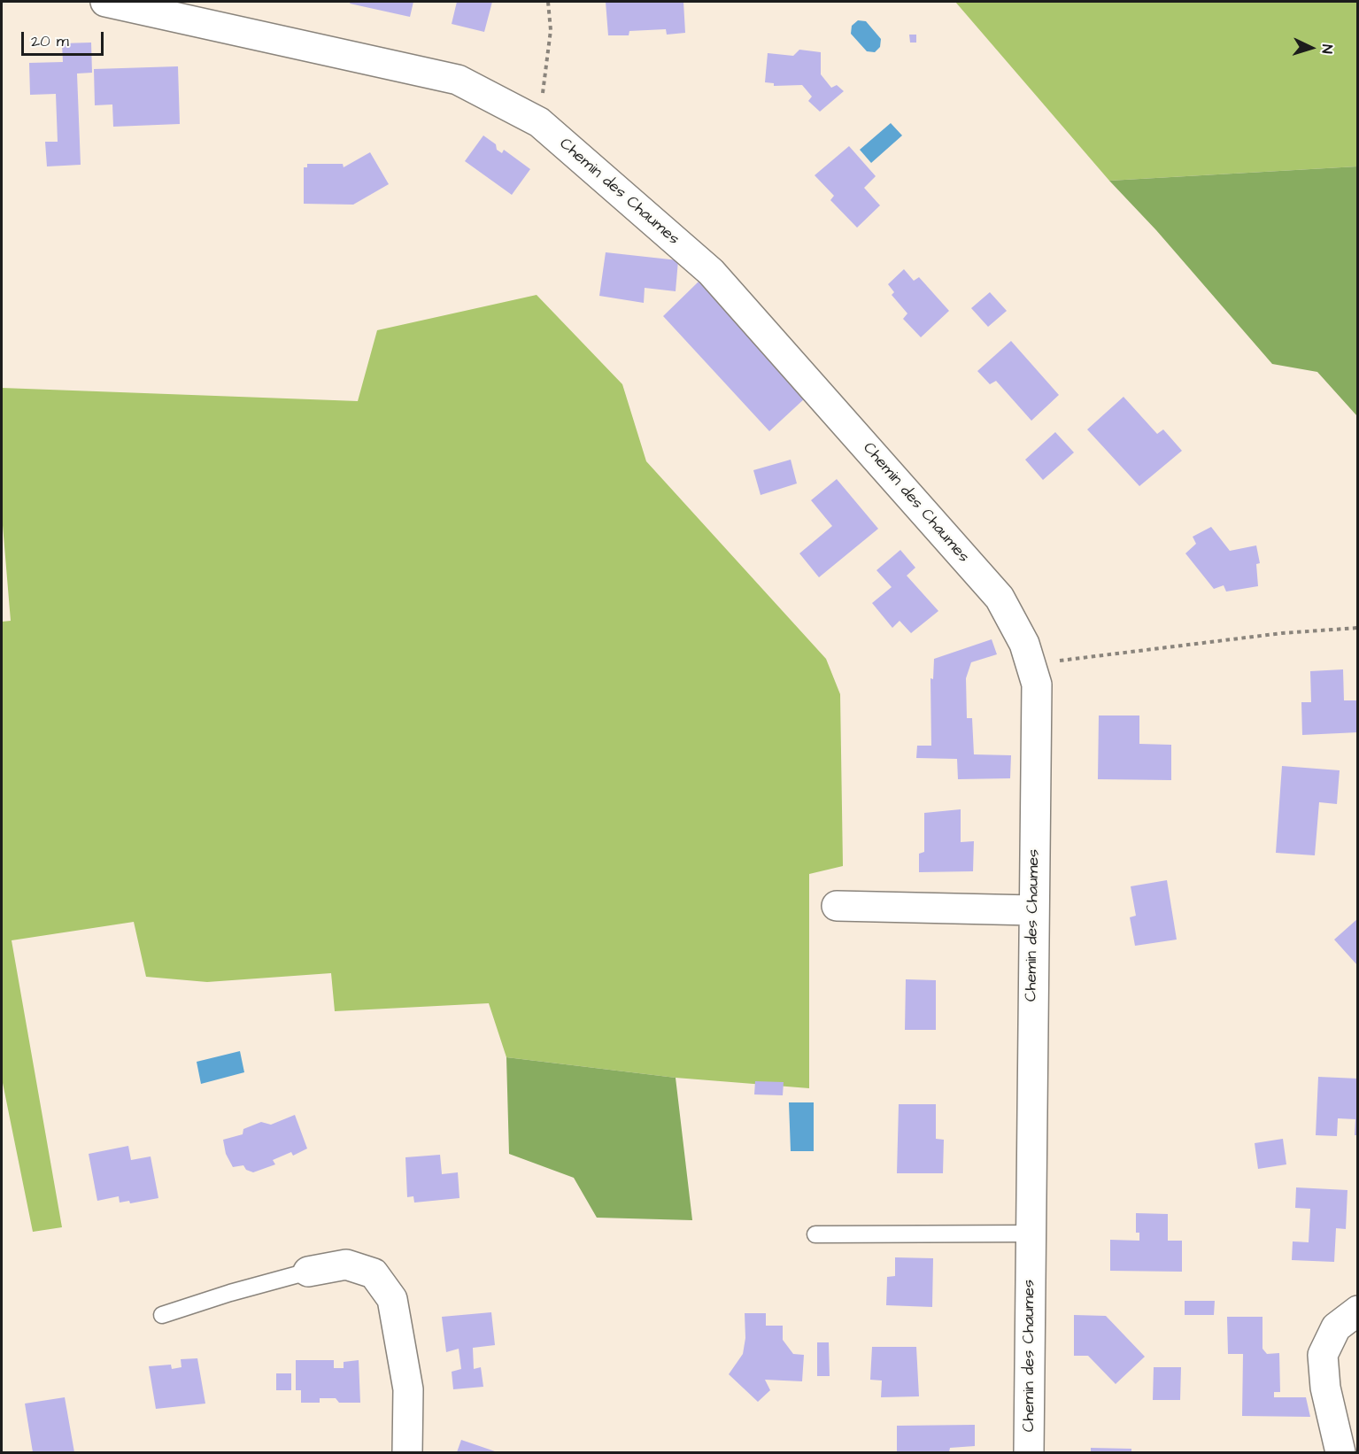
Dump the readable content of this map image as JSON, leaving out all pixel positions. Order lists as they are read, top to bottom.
{
  "streets": {
    "street": ["Chemin des Chaumes"]
  },
  "scale_bar": "20 m",
  "north": "right"
}
